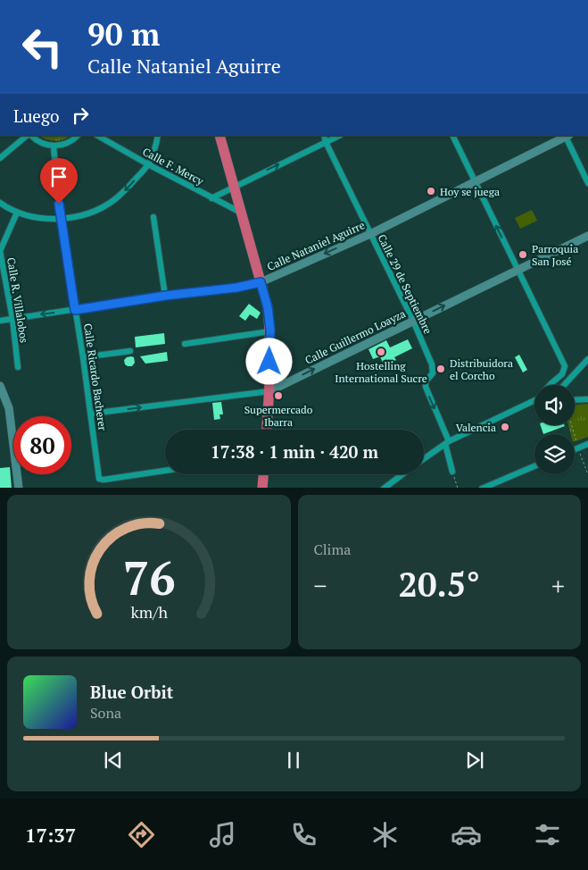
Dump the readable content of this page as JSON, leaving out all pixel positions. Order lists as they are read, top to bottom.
{
  "streets": {
    "street": [
      "Calle F. Mercy",
      "Calle Nataniel Aguirre",
      "Calle 29 de Septiembre",
      "Calle R. Villalobos",
      "Calle Guillermo Loayza",
      "Calle Ricardo Bacherer"
    ]
  },
  "crossings": [
    ["Calle Nataniel Aguirre", "Calle 29 de Septiembre"],
    ["Calle Nataniel Aguirre", "Calle R. Villalobos"],
    ["Calle Nataniel Aguirre", "Calle Ricardo Bacherer"],
    ["Calle 29 de Septiembre", "Calle Guillermo Loayza"],
    ["Calle Guillermo Loayza", "Calle Ricardo Bacherer"]
  ],
  "one_way": ["Calle 29 de Septiembre", "Calle Guillermo Loayza"],
  "places": [
    "Hoy se juega",
    "Parroquia San José",
    "Hostelling International Sucre",
    "Distribuidora el Corcho",
    "Supermercado Ibarra",
    "Valencia"
  ],
  "page": {
    "turn": ["90 m", "Calle Nataniel Aguirre"],
    "then": "Luego",
    "limit": "80",
    "trip": "17:38 · 1 min · 420 m",
    "tile": "Clima",
    "heat": ["−", "20.5°", "+"],
    "song": ["Blue Orbit", "Sona"],
    "tabs": "17:37",
    "gauge": ["76", "km/h"]
  }
}
